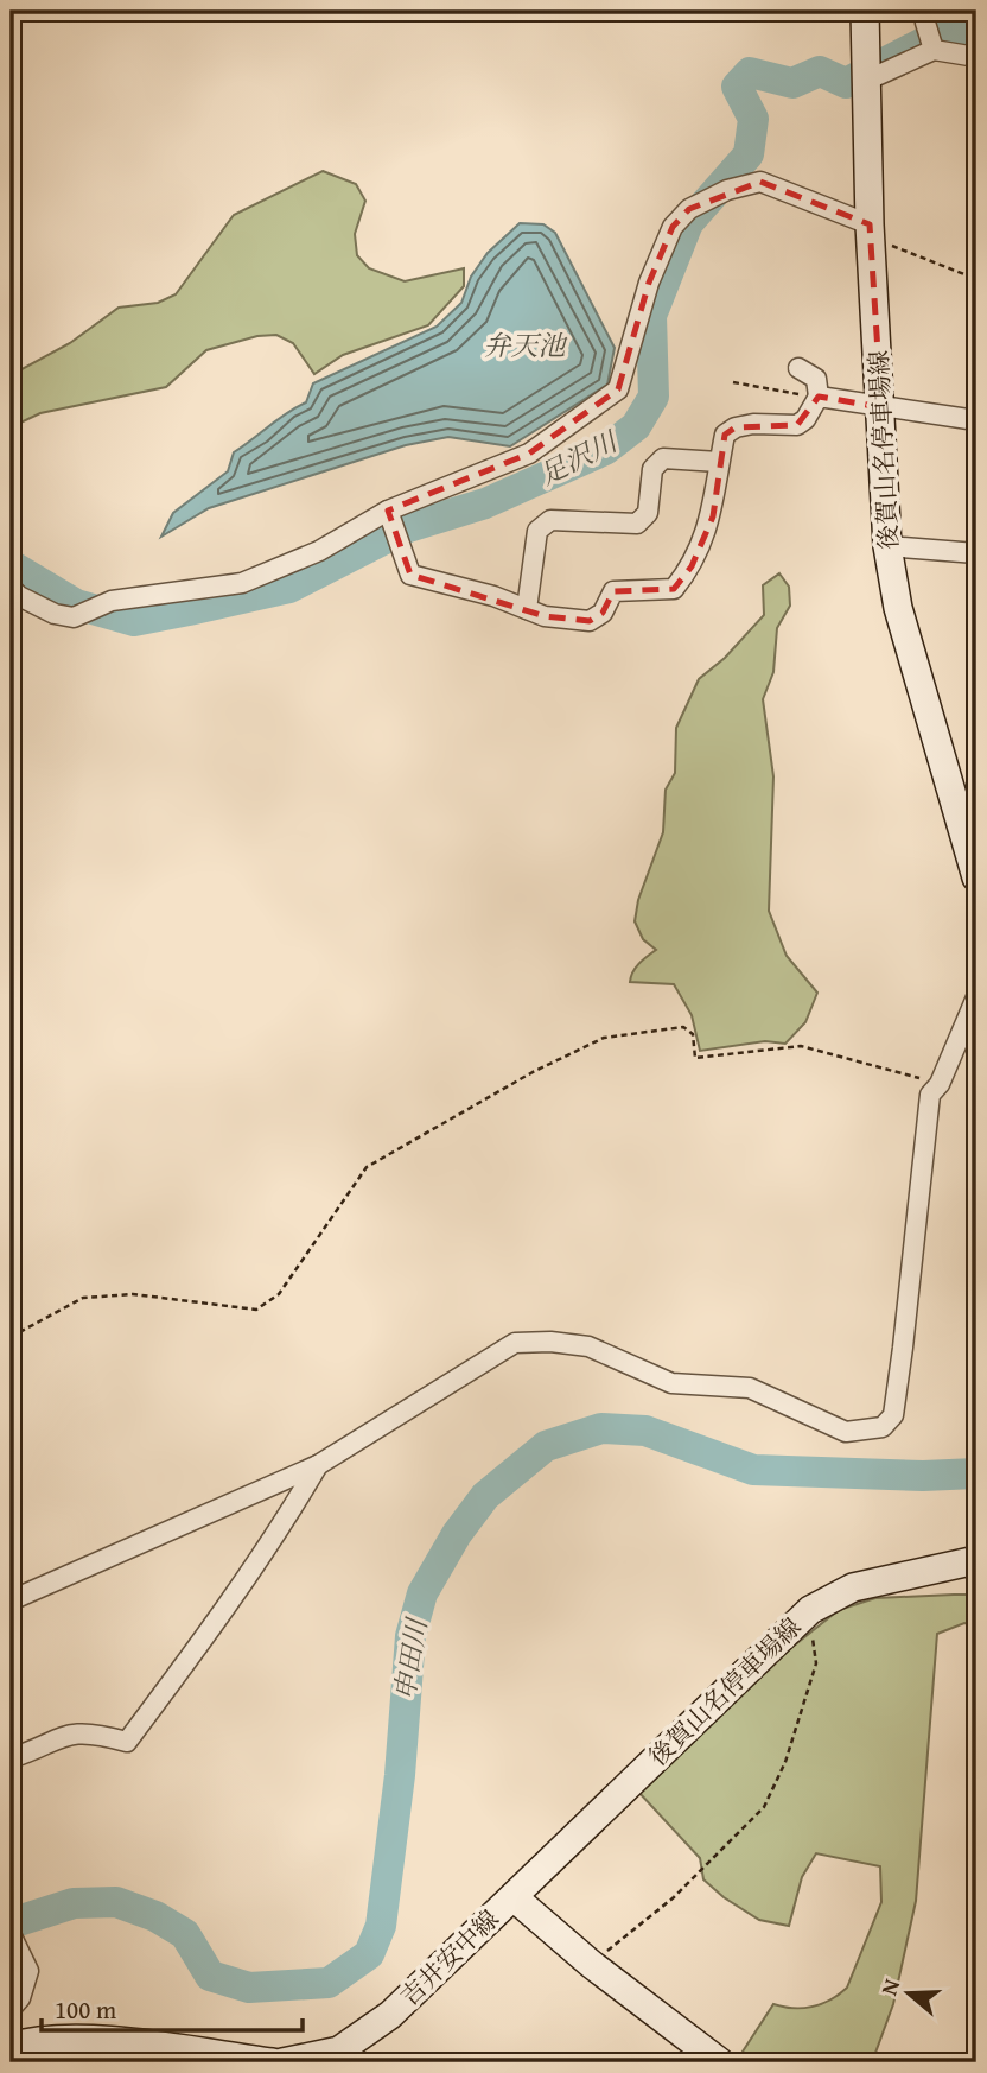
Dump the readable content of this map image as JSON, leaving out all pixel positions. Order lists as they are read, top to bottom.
{
  "streets": {
    "main road": ["後賀山名停車場線", "吉井安中線"]
  },
  "crossings": [
    ["後賀山名停車場線", "吉井安中線"]
  ],
  "water": ["弁天池", "足沢川", "申田川"],
  "scale_bar": "100 m",
  "north": "left"
}
